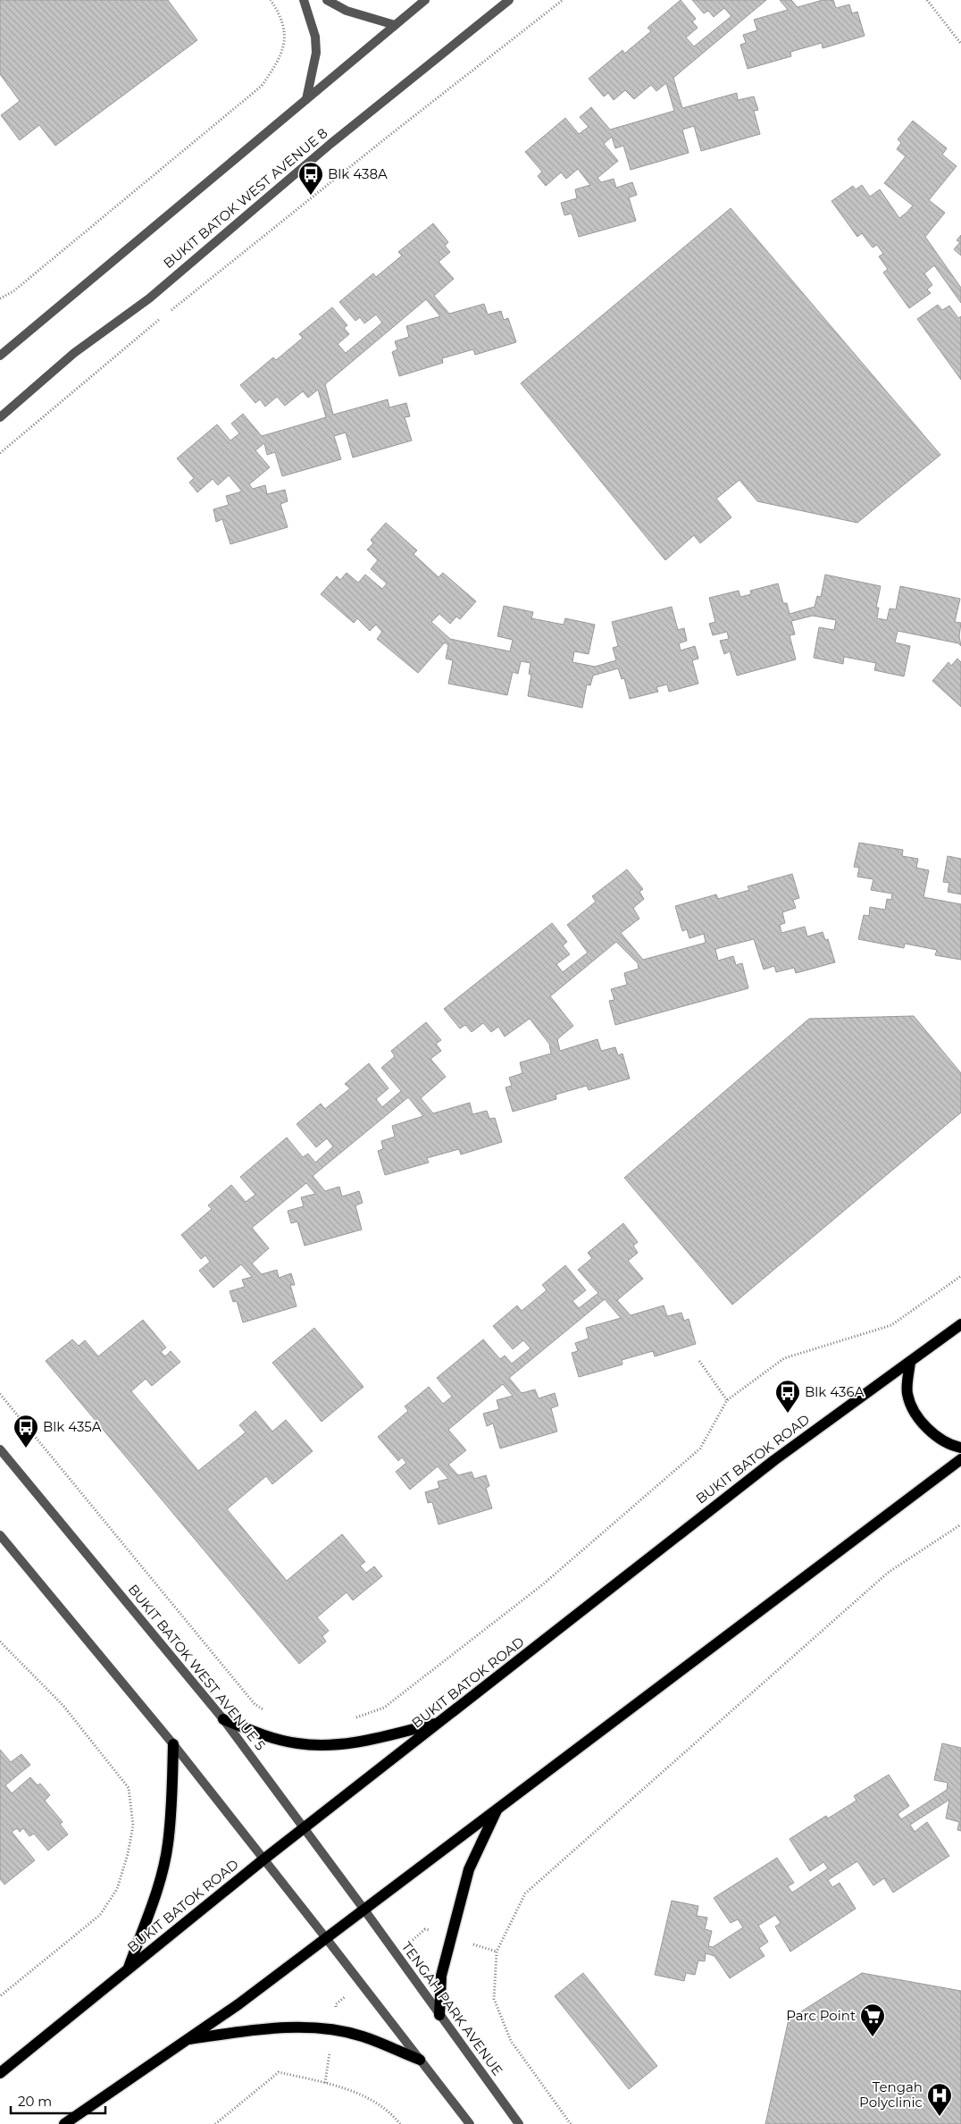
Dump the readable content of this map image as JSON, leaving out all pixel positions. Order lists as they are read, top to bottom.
{
  "streets": {
    "main road": ["BUKIT BATOK ROAD"],
    "street": ["BUKIT BATOK WEST AVENUE 8", "BUKIT BATOK WEST AVENUE 5", "TENGAH PARK AVENUE"]
  },
  "crossings": [
    ["BUKIT BATOK ROAD", "BUKIT BATOK WEST AVENUE 5"],
    ["BUKIT BATOK WEST AVENUE 5", "TENGAH PARK AVENUE"]
  ],
  "places": {
    "bus stop": ["Blk 438A", "Blk 436A", "Blk 435A"],
    "supermarket": ["Parc Point"],
    "hospital": ["Tengah Polyclinic"]
  },
  "scale_bar": "20 m"
}
